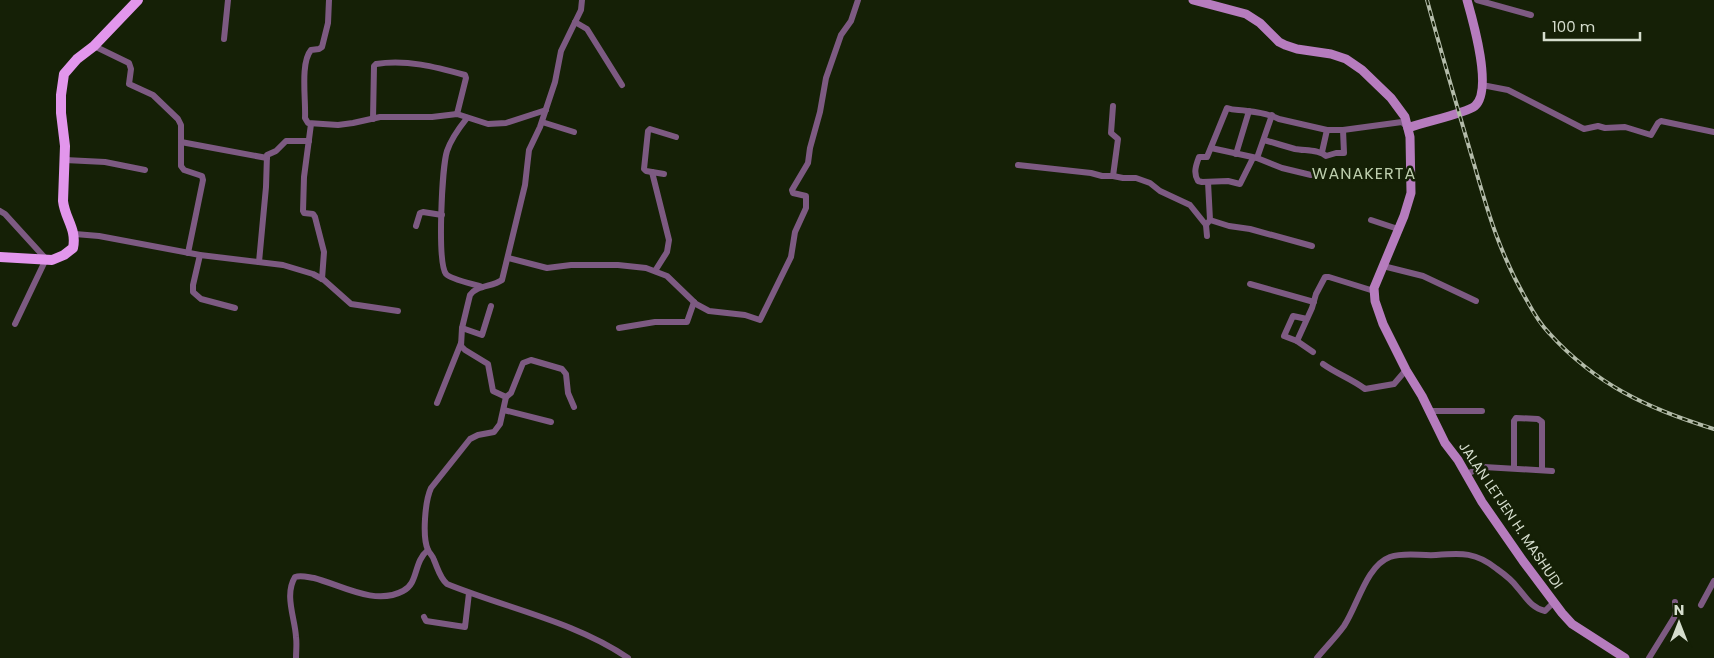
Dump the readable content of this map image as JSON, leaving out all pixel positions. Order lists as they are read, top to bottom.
{
  "streets": {
    "main road": ["JALAN LETJEN H. MASHUDI"]
  },
  "districts": ["WANAKERTA"],
  "scale_bar": "100 m",
  "north": "top"
}
